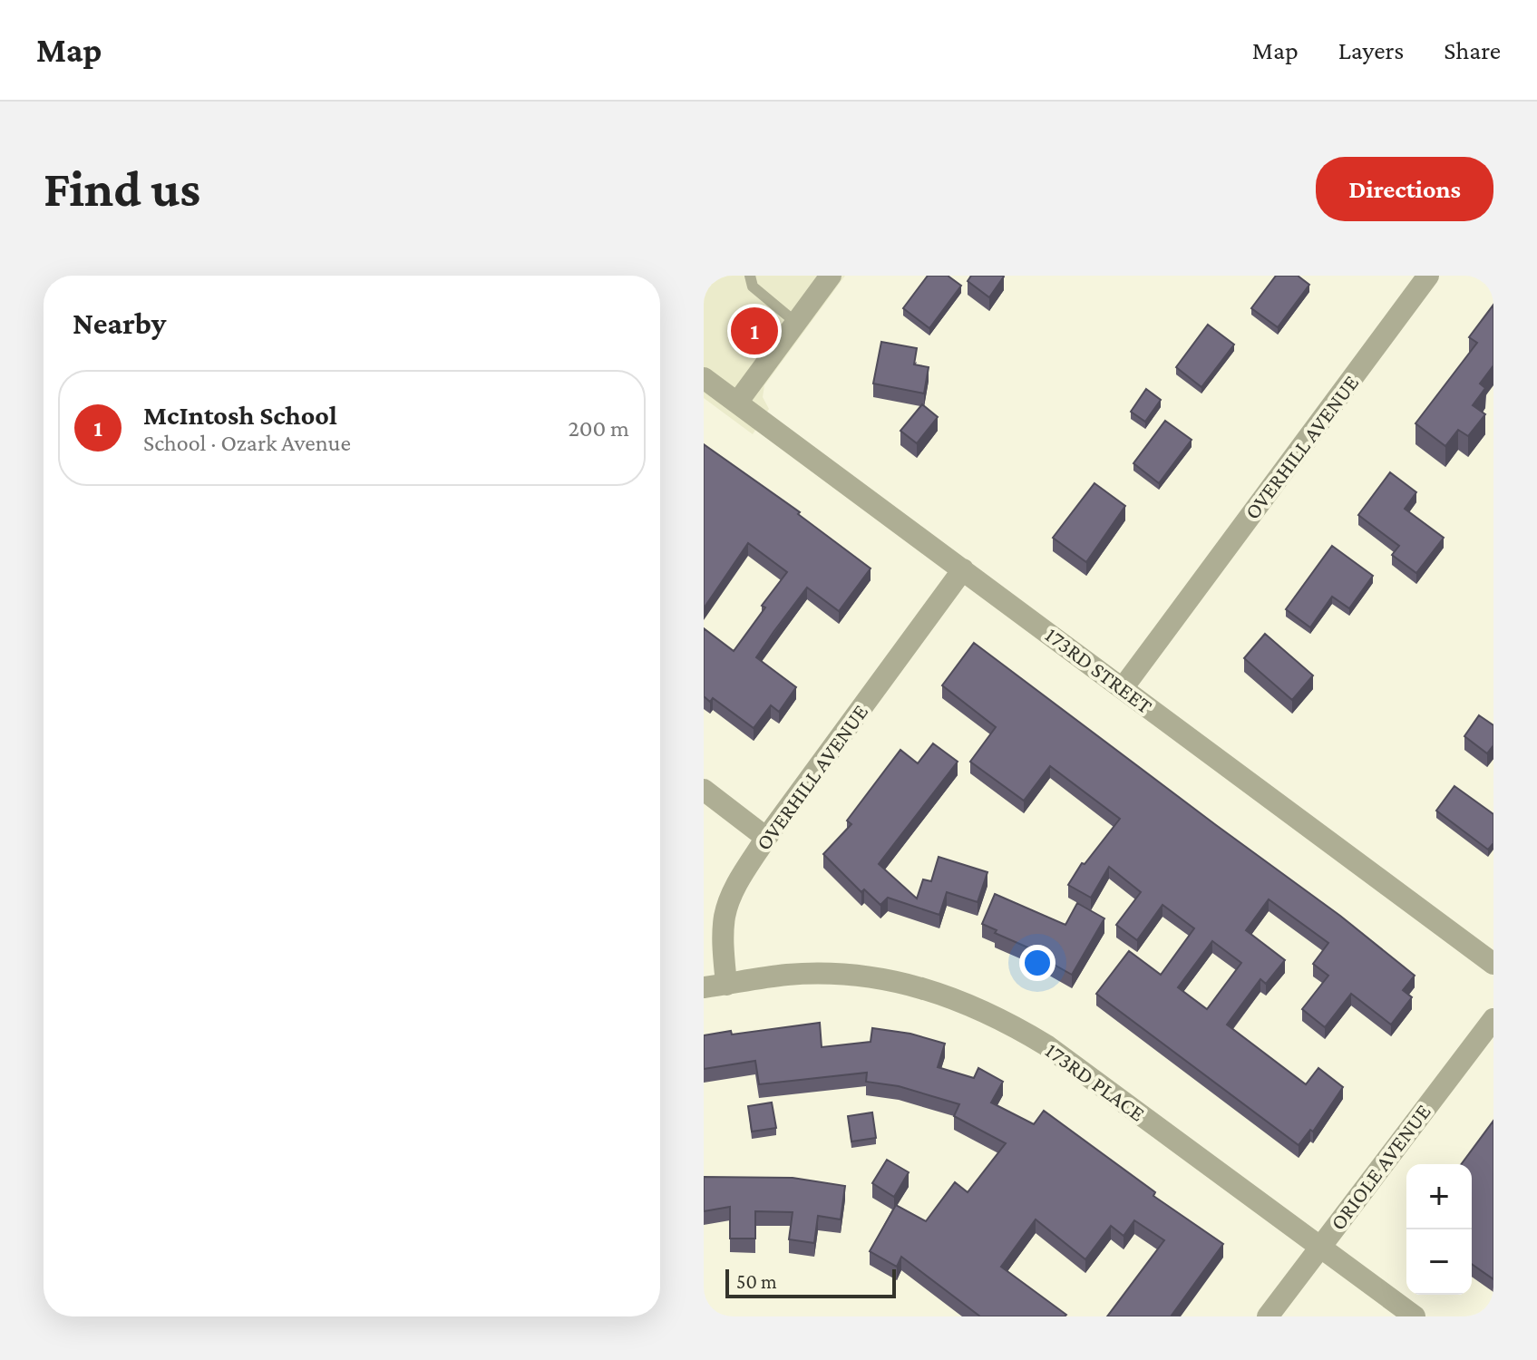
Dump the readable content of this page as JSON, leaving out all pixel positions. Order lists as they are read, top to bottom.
{
  "streets": {
    "street": [
      "OVERHILL AVENUE",
      "173RD STREET",
      "173RD PLACE",
      "ORIOLE AVENUE"
    ]
  },
  "crossings": [
    ["OVERHILL AVENUE", "173RD STREET"],
    ["OVERHILL AVENUE", "173RD PLACE"],
    ["173RD PLACE", "ORIOLE AVENUE"]
  ],
  "scale_bar": "50 m",
  "page": {
    "header": "Map",
    "nav": ["Map", "Layers", "Share"],
    "buttons": "Directions",
    "title": "Find us",
    "heading": "Nearby",
    "pins": "1",
    "list": [
      {
        "mark": "1",
        "name": "McIntosh School",
        "note": "School · Ozark Avenue",
        "value": "200 m"
      }
    ],
    "map_buttons": ["+", "−"],
    "scale": "50 m"
  }
}
